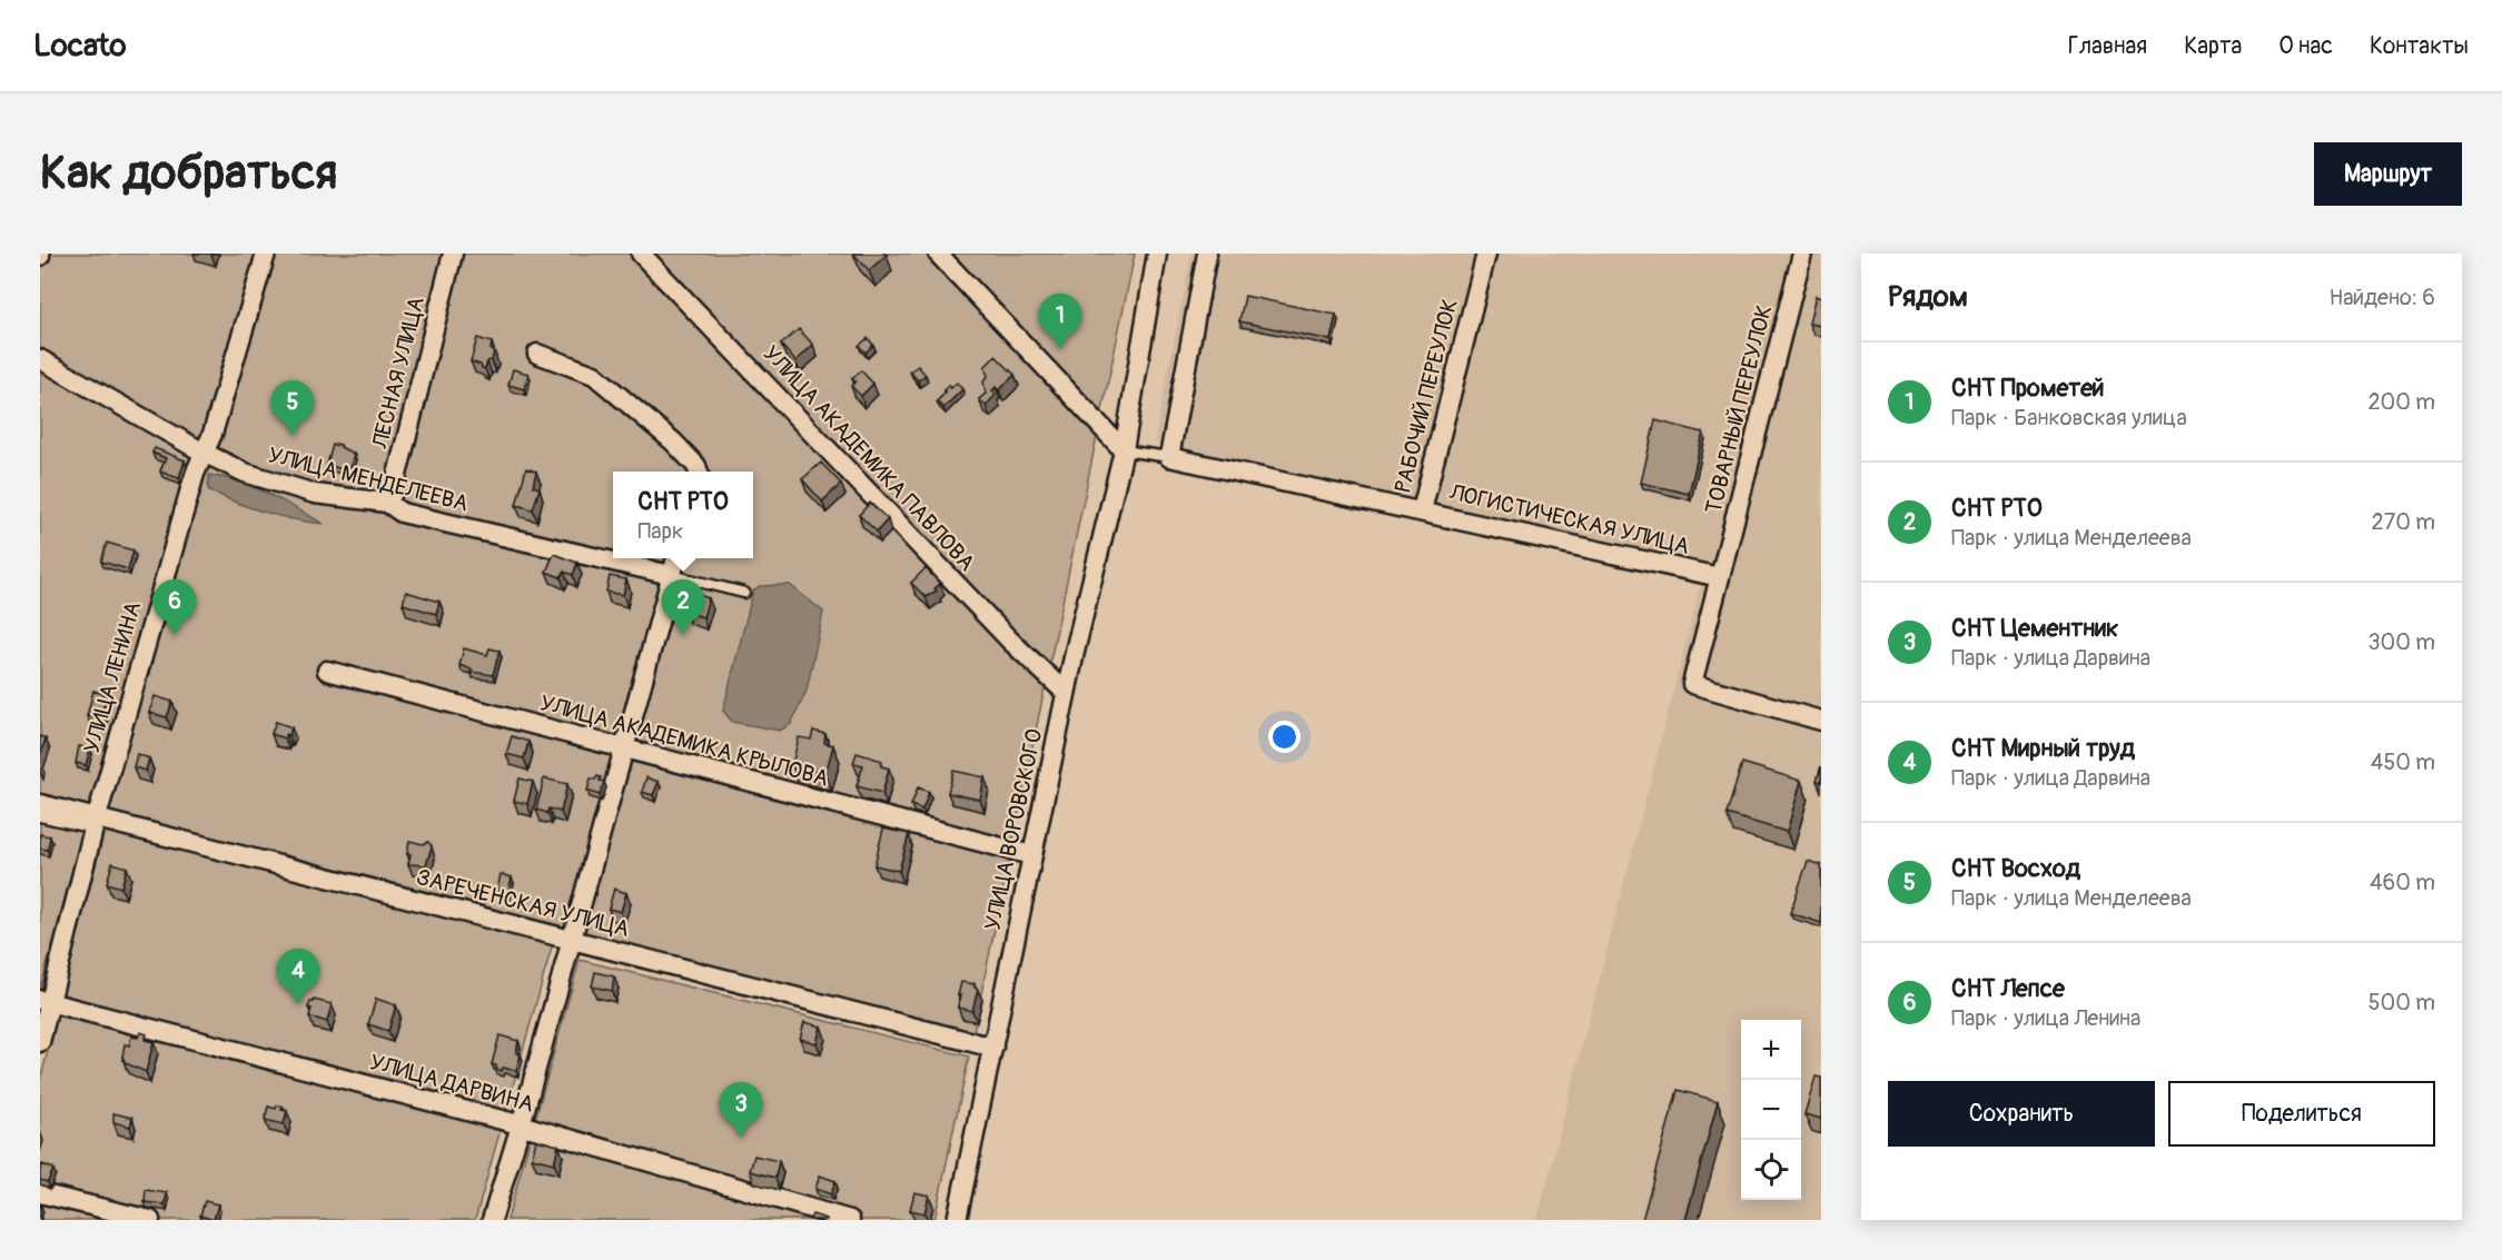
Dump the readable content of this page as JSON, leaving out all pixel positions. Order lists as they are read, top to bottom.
{
  "streets": {
    "street": [
      "ЛЕСНАЯ УЛИЦА",
      "РАБОЧИЙ ПЕРЕУЛОК",
      "ТОВАРНЫЙ ПЕРЕУЛОК",
      "УЛИЦА АКАДЕМИКА ПАВЛОВА",
      "УЛИЦА МЕНДЕЛЕЕВА",
      "ЛОГИСТИЧЕСКАЯ УЛИЦА",
      "УЛИЦА ЛЕНИНА",
      "УЛИЦА АКАДЕМИКА КРЫЛОВА",
      "УЛИЦА ВОРОВСКОГО",
      "ЗАРЕЧЕНСКАЯ УЛИЦА",
      "УЛИЦА ДАРВИНА"
    ]
  },
  "crossings": [
    ["ЛЕСНАЯ УЛИЦА", "УЛИЦА МЕНДЕЛЕЕВА"],
    ["РАБОЧИЙ ПЕРЕУЛОК", "ЛОГИСТИЧЕСКАЯ УЛИЦА"],
    ["ТОВАРНЫЙ ПЕРЕУЛОК", "ЛОГИСТИЧЕСКАЯ УЛИЦА"],
    ["УЛИЦА АКАДЕМИКА ПАВЛОВА", "УЛИЦА ВОРОВСКОГО"],
    ["УЛИЦА МЕНДЕЛЕЕВА", "УЛИЦА ЛЕНИНА"],
    ["УЛИЦА ЛЕНИНА", "ЗАРЕЧЕНСКАЯ УЛИЦА"],
    ["УЛИЦА ЛЕНИНА", "УЛИЦА ДАРВИНА"],
    ["УЛИЦА АКАДЕМИКА КРЫЛОВА", "УЛИЦА ВОРОВСКОГО"],
    ["УЛИЦА ВОРОВСКОГО", "ЗАРЕЧЕНСКАЯ УЛИЦА"]
  ],
  "page": {
    "header": "Locato",
    "nav": [
      "Главная",
      "Карта",
      "О нас",
      "Контакты"
    ],
    "buttons": [
      "Маршрут",
      ["Сохранить", "Поделиться"]
    ],
    "title": "Как добраться",
    "heading": ["Рядом", "Найдено: 6"],
    "pins": [
      "1",
      "5",
      "2",
      "6",
      "4",
      "3"
    ],
    "list": [
      {
        "mark": "1",
        "name": "СНТ Прометей",
        "note": "Парк · Банковская улица",
        "value": "200 m"
      },
      {
        "mark": "2",
        "name": "СНТ РТО",
        "note": "Парк · улица Менделеева",
        "value": "270 m"
      },
      {
        "mark": "3",
        "name": "СНТ Цементник",
        "note": "Парк · улица Дарвина",
        "value": "300 m"
      },
      {
        "mark": "4",
        "name": "СНТ Мирный труд",
        "note": "Парк · улица Дарвина",
        "value": "450 m"
      },
      {
        "mark": "5",
        "name": "СНТ Восход",
        "note": "Парк · улица Менделеева",
        "value": "460 m"
      },
      {
        "mark": "6",
        "name": "СНТ Лепсе",
        "note": "Парк · улица Ленина",
        "value": "500 m"
      }
    ],
    "popup": ["СНТ РТО", "Парк"],
    "map_buttons": ["+", "−"]
  }
}
